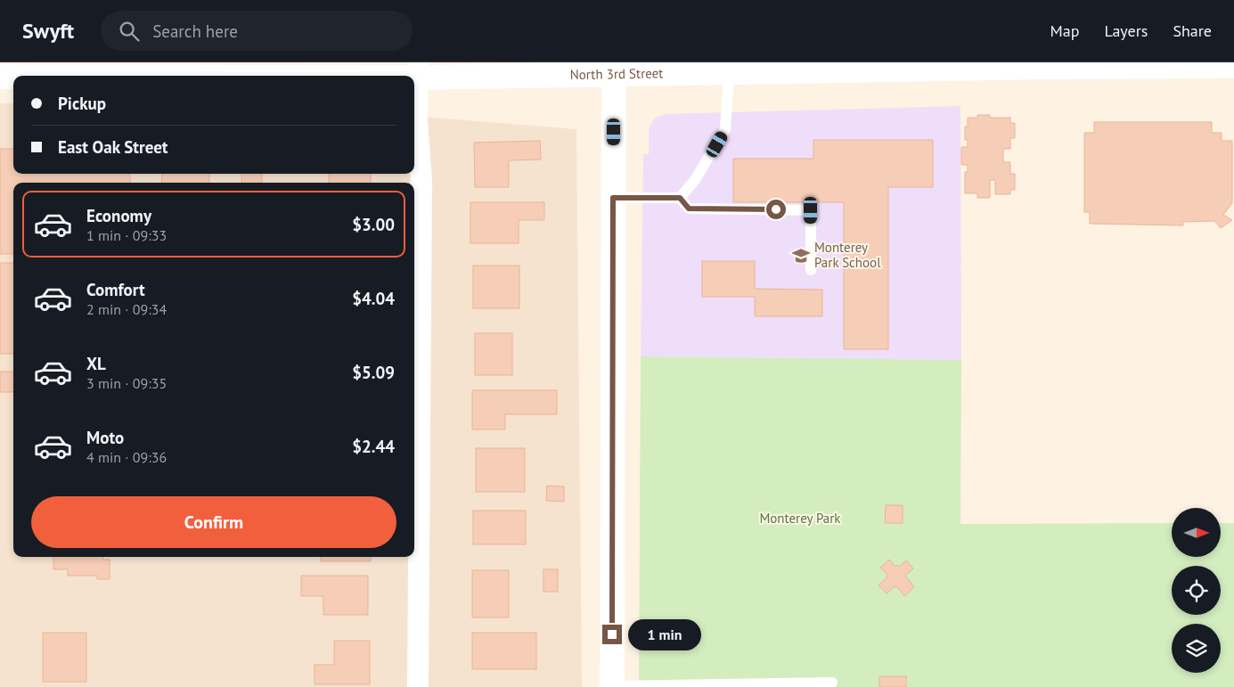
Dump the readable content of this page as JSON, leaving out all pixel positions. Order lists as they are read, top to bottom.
{
  "streets": {
    "street": ["North 3rd Street"]
  },
  "parks": ["Monterey Park"],
  "places": {
    "school or university": ["Monterey Park School"]
  },
  "north": "right",
  "page": {
    "header": "Swyft",
    "search": "Search here",
    "nav": ["Map", "Layers", "Share"],
    "banner": ["Pickup", "East Oak Street"],
    "list": [
      {
        "name": "Economy",
        "note": "1 min · 09:33",
        "value": "$3.00"
      },
      {
        "name": "Comfort",
        "note": "2 min · 09:34",
        "value": "$4.04"
      },
      {
        "name": "XL",
        "note": "3 min · 09:35",
        "value": "$5.09"
      },
      {
        "name": "Moto",
        "note": "4 min · 09:36",
        "value": "$2.44"
      }
    ],
    "buttons": "Confirm",
    "bubble": "1 min"
  }
}
